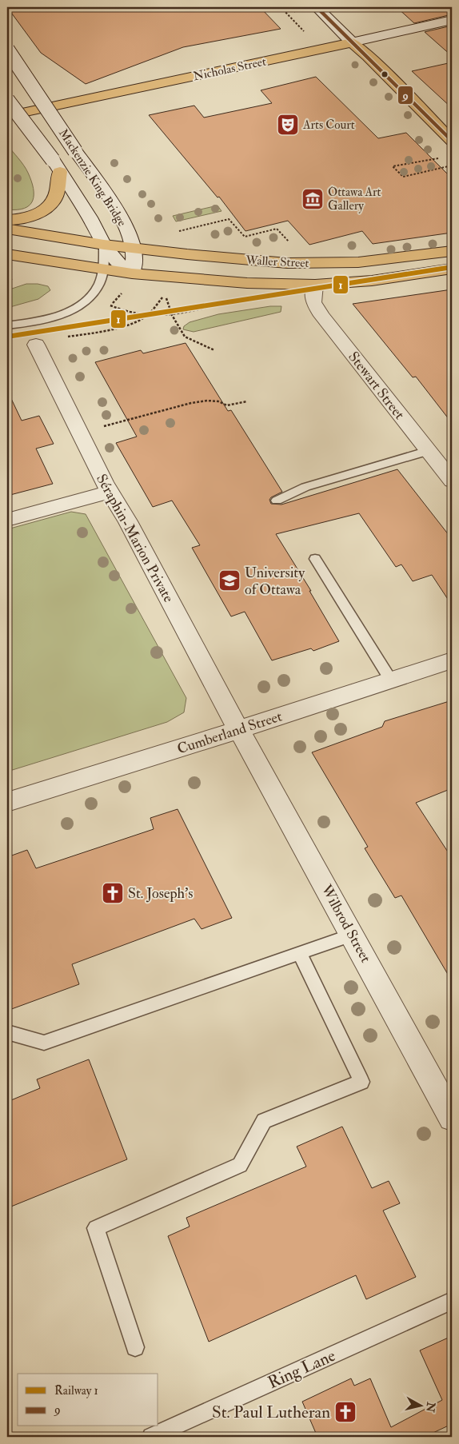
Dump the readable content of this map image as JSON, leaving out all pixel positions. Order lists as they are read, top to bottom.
{
  "streets": {
    "main road": ["Nicholas Street", "Waller Street"],
    "street": [
      "Mackenzie King Bridge",
      "Stewart Street",
      "Séraphin-Marion Private",
      "Cumberland Street",
      "Wilbrod Street"
    ],
    "lane": ["Ring Lane"]
  },
  "crossings": [
    ["Mackenzie King Bridge", "Waller Street"],
    ["Waller Street", "Stewart Street"],
    ["Séraphin-Marion Private", "Cumberland Street"],
    ["Séraphin-Marion Private", "Wilbrod Street"],
    ["Cumberland Street", "Wilbrod Street"]
  ],
  "places": {
    "theatre": ["Arts Court"],
    "museum": ["Ottawa Art Gallery"],
    "school or university": ["University of Ottawa"],
    "church": ["St. Joseph's", "St. Paul Lutheran"]
  },
  "lines": ["transit line 9", "rail line 1"],
  "legend": ["Railway 1", "9"],
  "north": "right"
}
